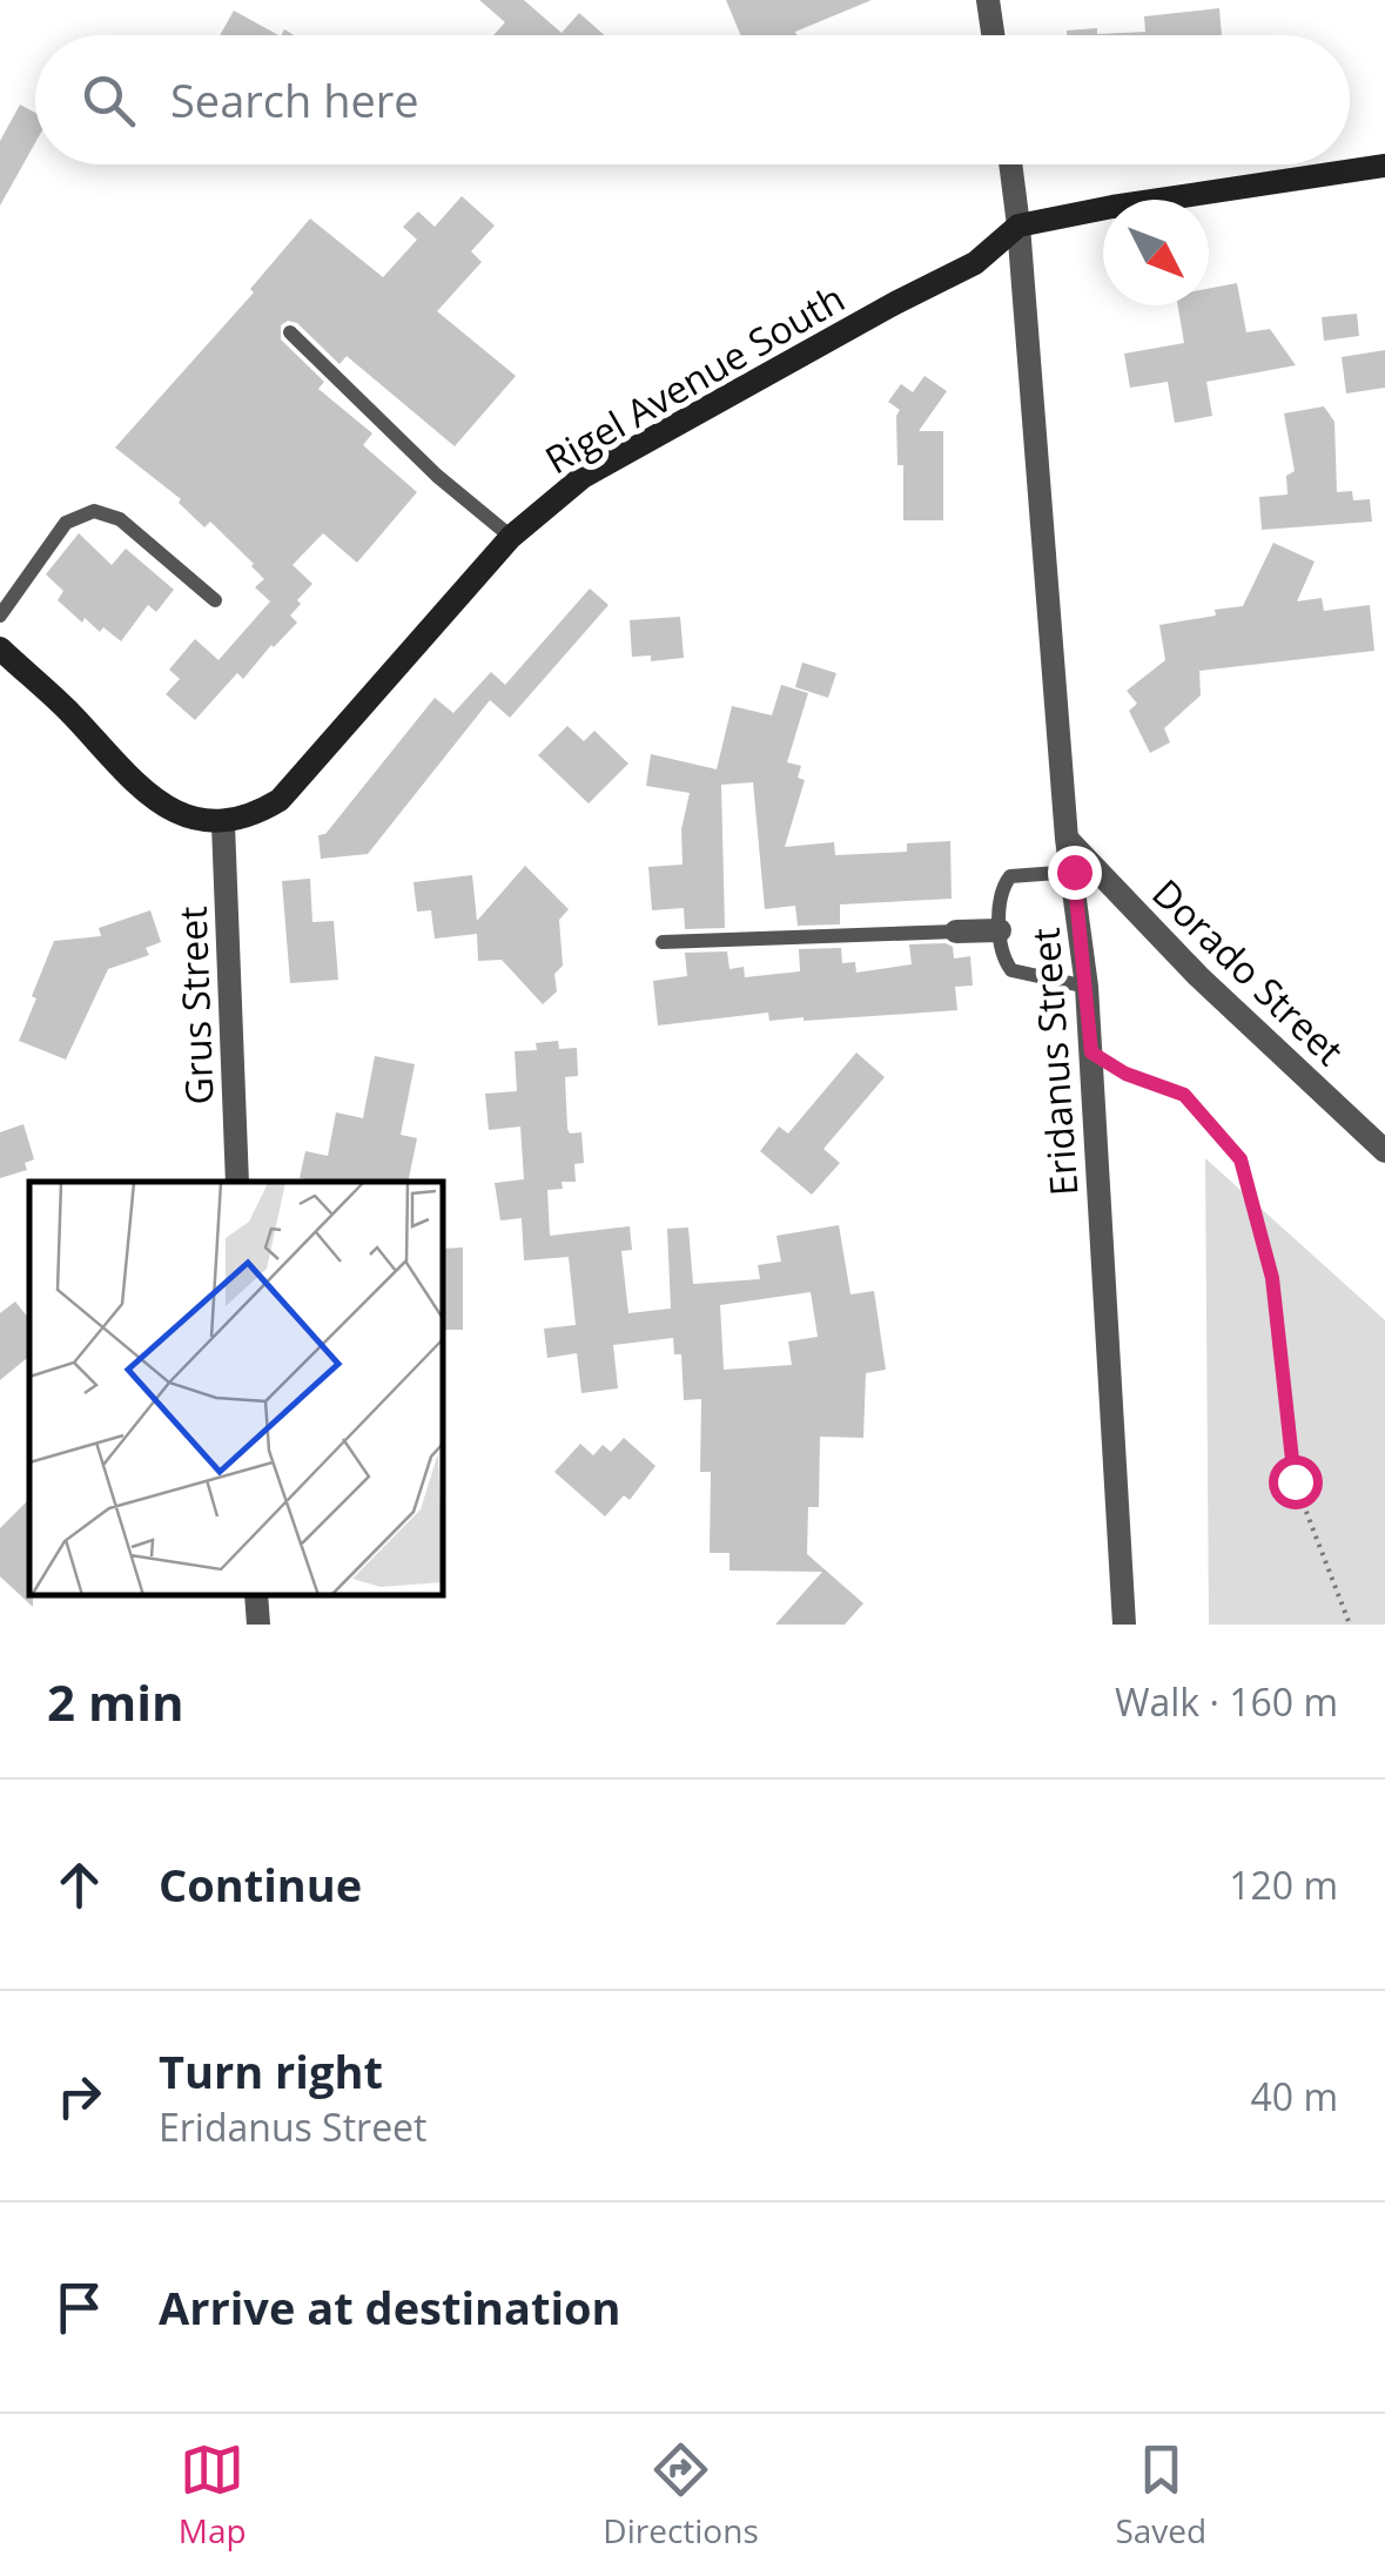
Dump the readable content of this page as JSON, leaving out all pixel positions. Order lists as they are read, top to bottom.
{
  "streets": {
    "main road": ["Rigel Avenue South"],
    "street": ["Dorado Street", "Grus Street", "Eridanus Street"]
  },
  "crossings": [
    ["Rigel Avenue South", "Grus Street"],
    ["Rigel Avenue South", "Eridanus Street"],
    ["Dorado Street", "Eridanus Street"]
  ],
  "north": "bottom right",
  "page": {
    "search": "Search here",
    "heading": ["2 min", "Walk · 160 m"],
    "list": [
      ["Continue", "120 m"],
      ["Turn right", "Eridanus Street", "40 m"],
      "Arrive at destination"
    ],
    "nav": ["Map", "Directions", "Saved"]
  }
}
